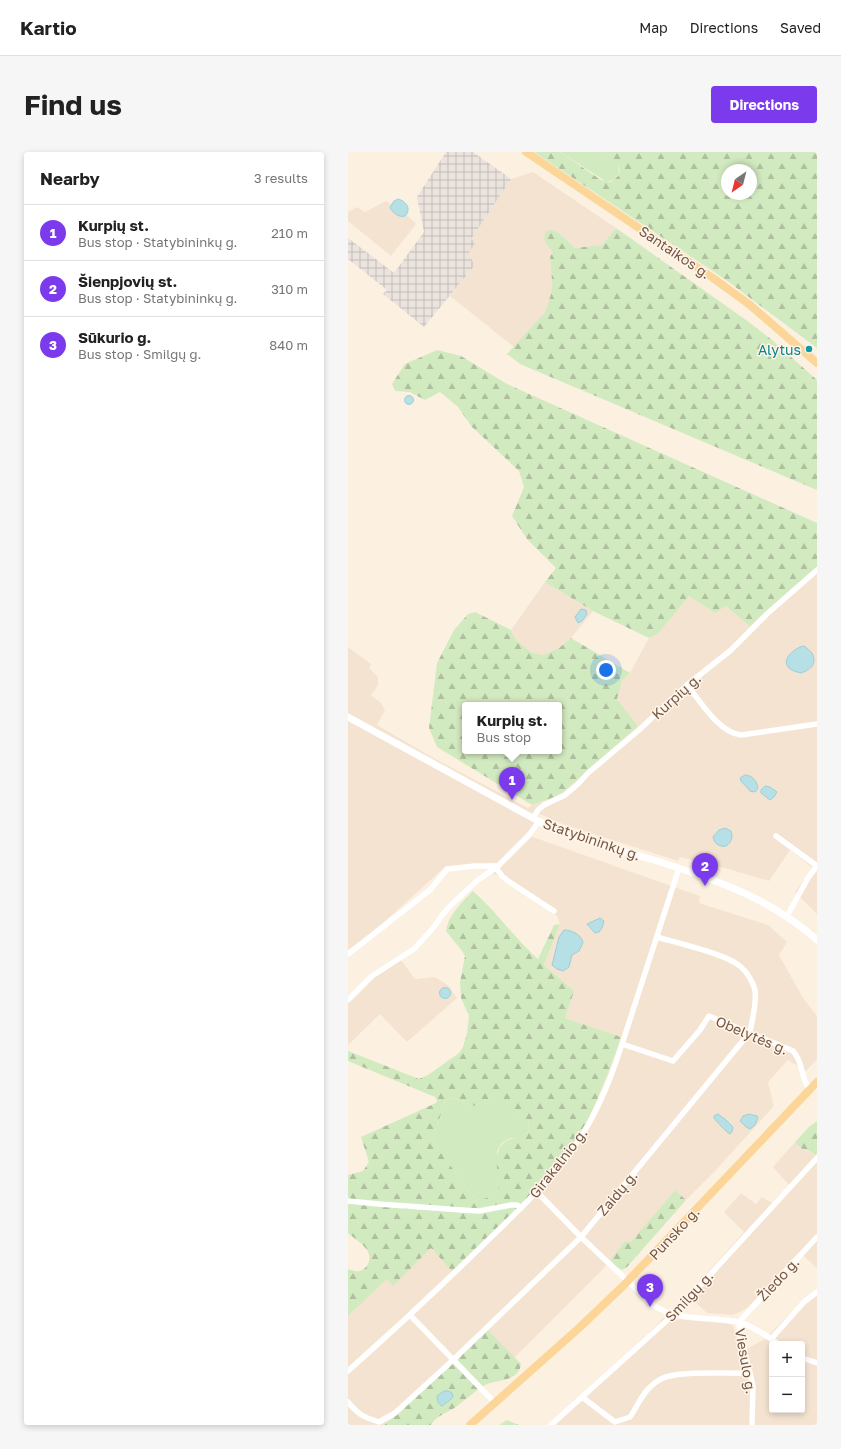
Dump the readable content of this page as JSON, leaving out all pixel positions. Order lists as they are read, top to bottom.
{
  "streets": {
    "main road": ["Santaikos g.", "Punsko g."],
    "street": [
      "Kurpių g.",
      "Statybininkų g.",
      "Obelytės g.",
      "Girakalnio g.",
      "Zaidų g.",
      "Žiedo g.",
      "Smilgų g.",
      "Viesulo g."
    ]
  },
  "crossings": [
    ["Kurpių g.", "Statybininkų g."],
    ["Statybininkų g.", "Girakalnio g."],
    ["Obelytės g.", "Girakalnio g."],
    ["Obelytės g.", "Zaidų g."],
    ["Obelytės g.", "Punsko g."],
    ["Girakalnio g.", "Zaidų g."],
    ["Žiedo g.", "Viesulo g."]
  ],
  "places": ["Alytus"],
  "north": "bottom left",
  "page": {
    "header": "Kartio",
    "nav": ["Map", "Directions", "Saved"],
    "buttons": "Directions",
    "title": "Find us",
    "heading": ["Nearby", "3 results"],
    "list": [
      {
        "mark": "1",
        "name": "Kurpių st.",
        "note": "Bus stop · Statybininkų g.",
        "value": "210 m"
      },
      {
        "mark": "2",
        "name": "Šienpjovių st.",
        "note": "Bus stop · Statybininkų g.",
        "value": "310 m"
      },
      {
        "mark": "3",
        "name": "Sūkurio g.",
        "note": "Bus stop · Smilgų g.",
        "value": "840 m"
      }
    ],
    "popup": ["Kurpių st.", "Bus stop"],
    "pins": ["1", "2", "3"],
    "map_buttons": ["+", "−"]
  }
}
